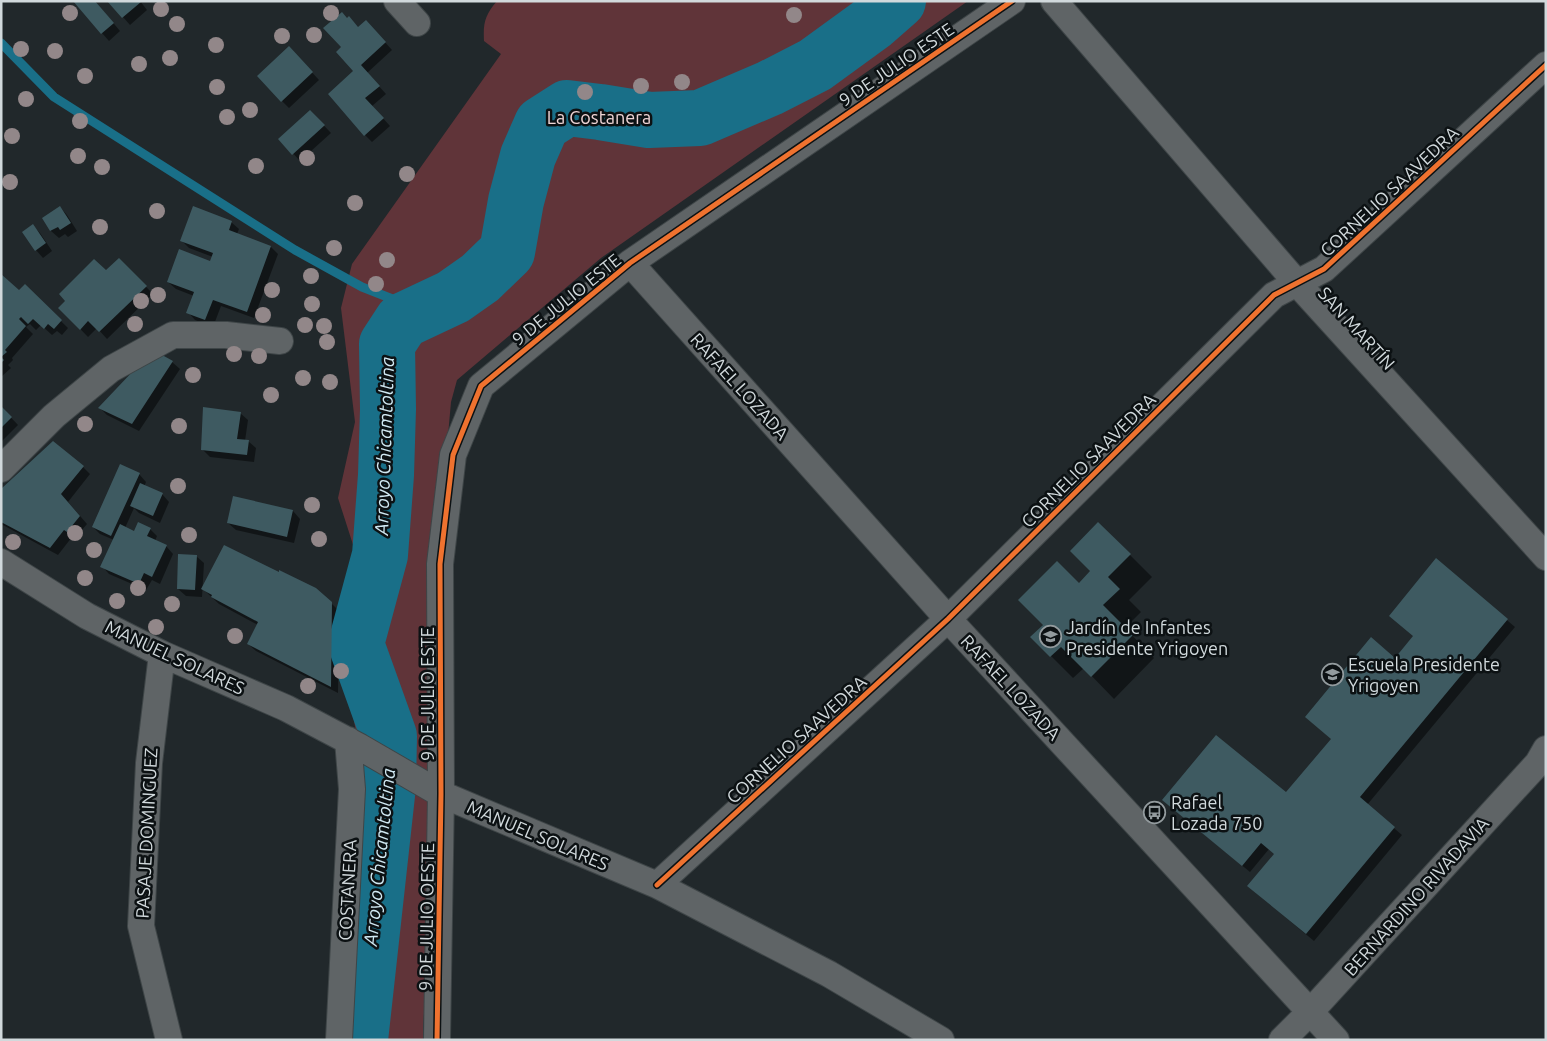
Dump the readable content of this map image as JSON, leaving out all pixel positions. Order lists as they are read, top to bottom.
{
  "streets": {
    "street": [
      "9 DE JULIO ESTE",
      "CORNELIO SAAVEDRA",
      "SAN MARTÍN",
      "RAFAEL LOZADA",
      "MANUEL SOLARES",
      "PASAJE DOMINGUEZ",
      "COSTANERA",
      "BERNARDINO RIVADAVIA",
      "9 DE JULIO OESTE"
    ]
  },
  "crossings": [
    ["9 DE JULIO ESTE", "RAFAEL LOZADA"],
    ["9 DE JULIO ESTE", "MANUEL SOLARES"],
    ["9 DE JULIO ESTE", "9 DE JULIO OESTE"],
    ["CORNELIO SAAVEDRA", "SAN MARTÍN"],
    ["CORNELIO SAAVEDRA", "RAFAEL LOZADA"],
    ["CORNELIO SAAVEDRA", "MANUEL SOLARES"],
    ["RAFAEL LOZADA", "BERNARDINO RIVADAVIA"],
    ["MANUEL SOLARES", "PASAJE DOMINGUEZ"],
    ["MANUEL SOLARES", "COSTANERA"],
    ["MANUEL SOLARES", "9 DE JULIO OESTE"]
  ],
  "water": ["Arroyo Chicamtoltina"],
  "parks": ["La Costanera"],
  "places": {
    "school or university": ["Jardín de Infantes Presidente Yrigoyen", "Escuela Presidente Yrigoyen"],
    "bus stop": ["Rafael Lozada 750"]
  }
}
